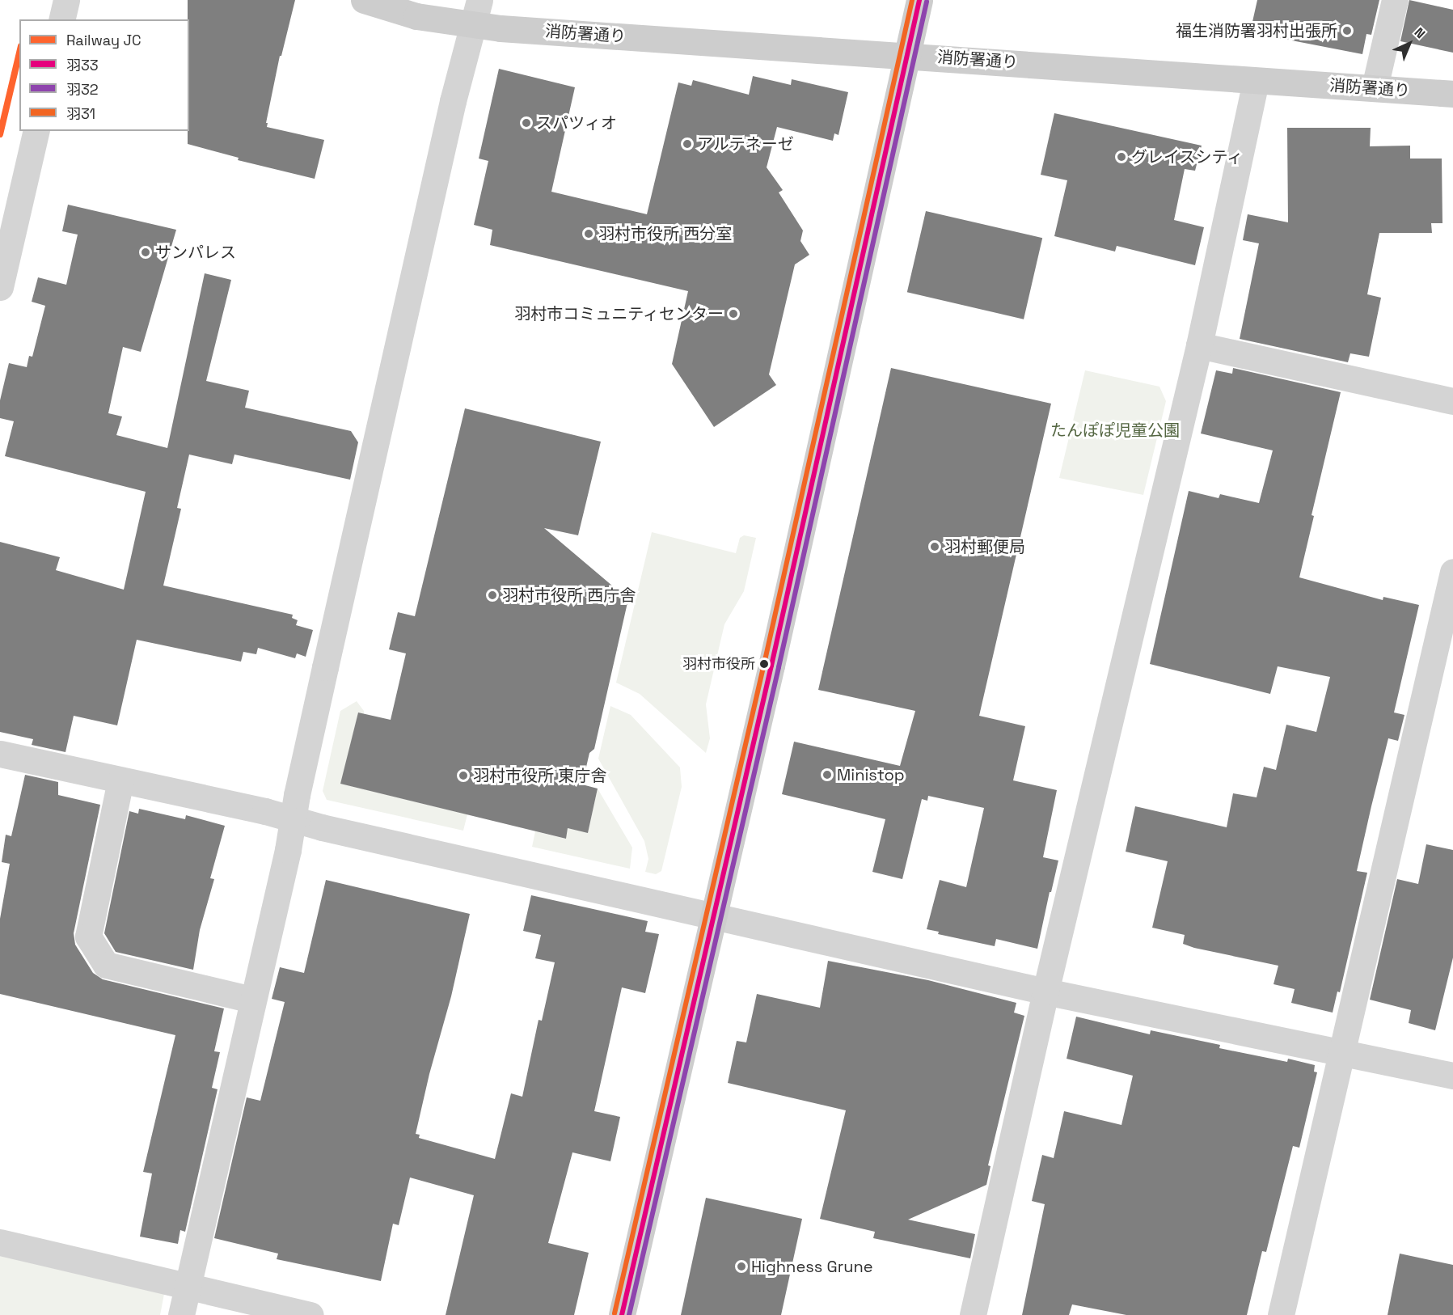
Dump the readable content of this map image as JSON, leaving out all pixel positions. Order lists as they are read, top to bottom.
{
  "streets": {
    "street": ["消防署通り"]
  },
  "parks": ["たんぽぽ児童公園"],
  "places": [
    "福生消防署羽村出張所",
    "スパツィオ",
    "アルテネーゼ",
    "グレイスシティ",
    "羽村市役所 西分室",
    "サンパレス",
    "羽村市コミュニティセンター",
    "羽村郵便局",
    "羽村市役所 西庁舎",
    "羽村市役所",
    "Ministop",
    "羽村市役所 東庁舎",
    "Highness Grune"
  ],
  "lines": [
    "transit line 羽33",
    "transit line 羽31",
    "transit line 羽32",
    "rail line JC"
  ],
  "legend": [
    "Railway JC",
    "羽33",
    "羽32",
    "羽31"
  ],
  "north": "top right"
}
